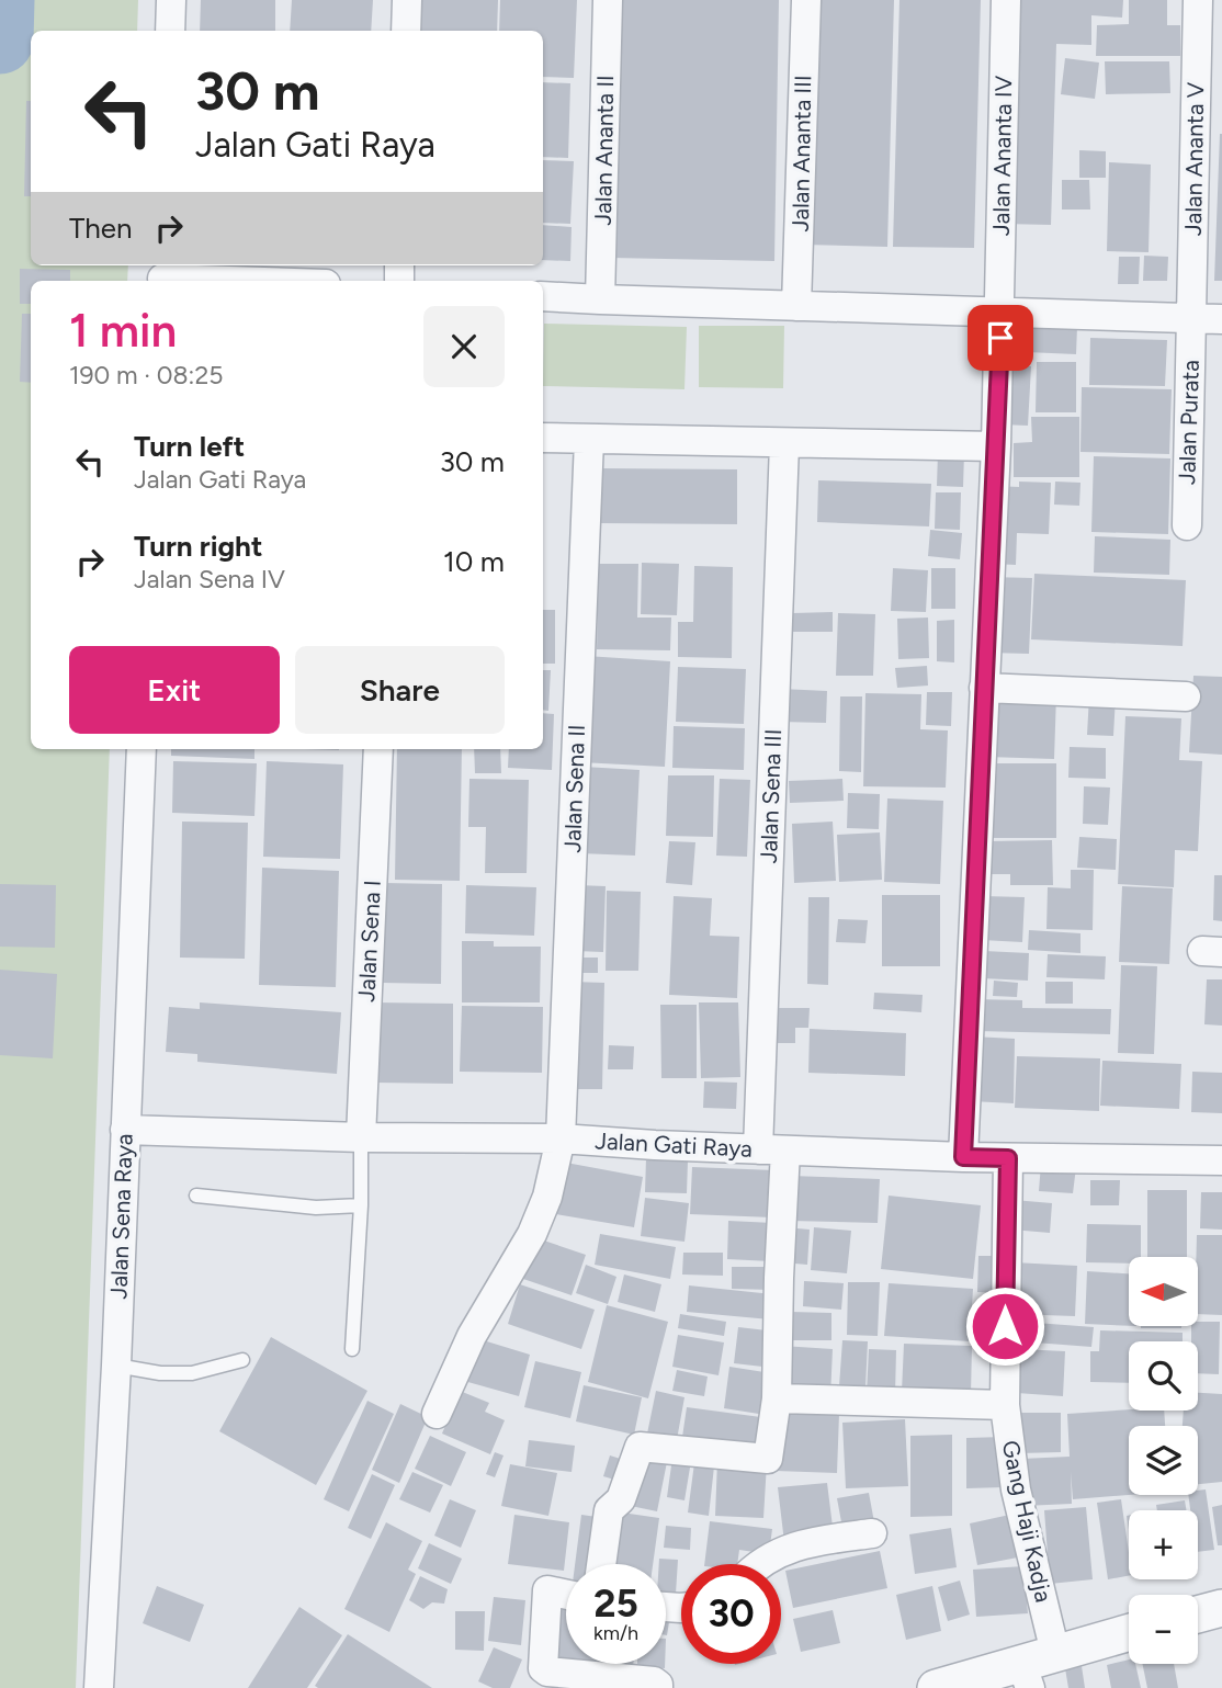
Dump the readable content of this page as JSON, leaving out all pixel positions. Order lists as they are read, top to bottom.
{
  "streets": {
    "street": [
      "Jalan Ananta II",
      "Jalan Ananta III",
      "Jalan Ananta IV",
      "Jalan Ananta V",
      "Jalan Purata",
      "Jalan Sena II",
      "Jalan Sena III",
      "Jalan Sena I",
      "Jalan Gati Raya",
      "Jalan Sena Raya",
      "Gang Haji Kadja"
    ]
  },
  "crossings": [
    ["Jalan Ananta IV", "Jalan Gati Raya"],
    ["Jalan Ananta V", "Jalan Purata"],
    ["Jalan Sena II", "Jalan Gati Raya"],
    ["Jalan Sena III", "Jalan Gati Raya"],
    ["Jalan Sena I", "Jalan Gati Raya"],
    ["Jalan Gati Raya", "Jalan Sena Raya"],
    ["Jalan Gati Raya", "Gang Haji Kadja"]
  ],
  "north": "left",
  "page": {
    "turn": ["30 m", "Jalan Gati Raya"],
    "then": "Then",
    "heading": ["1 min", "190 m · 08:25"],
    "list": [
      {
        "name": "Turn left",
        "note": "Jalan Gati Raya",
        "value": "30 m"
      },
      {
        "name": "Turn right",
        "note": "Jalan Sena IV",
        "value": "10 m"
      }
    ],
    "buttons": ["Exit", "Share"],
    "map_buttons": ["+", "−"],
    "speed": "25 km/h",
    "limit": "30"
  }
}
